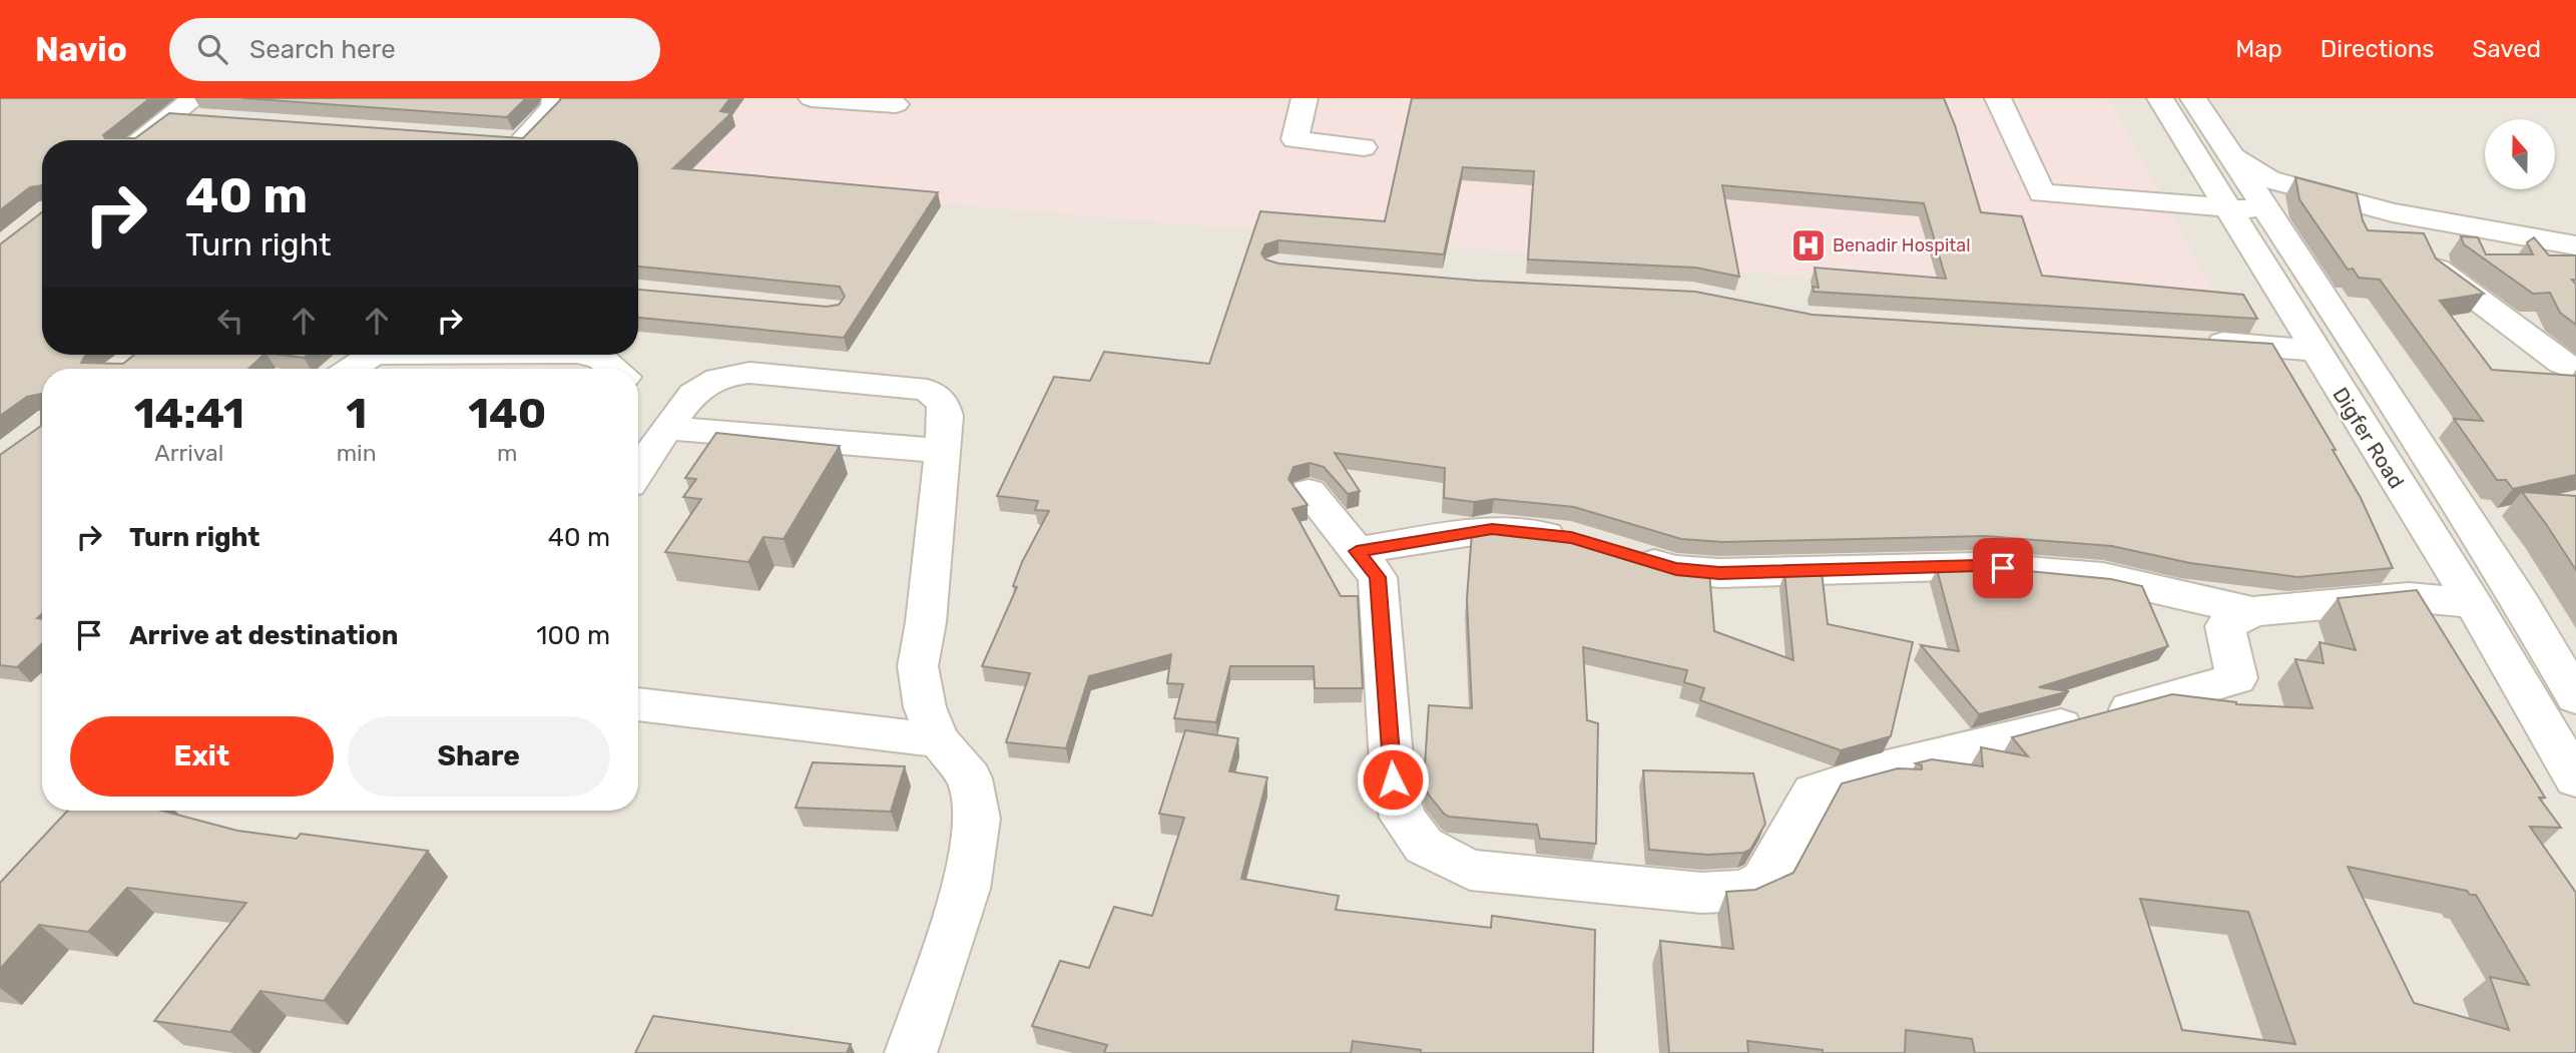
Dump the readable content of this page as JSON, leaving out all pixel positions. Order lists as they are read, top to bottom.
{
  "streets": {
    "street": ["Digfer Road"]
  },
  "places": {
    "hospital": ["Benadir Hospital"]
  },
  "north": "top",
  "page": {
    "header": "Navio",
    "search": "Search here",
    "nav": ["Map", "Directions", "Saved"],
    "turn": ["40 m", "Turn right"],
    "eta": [
      "14:41",
      "Arrival",
      "1",
      "min",
      "140",
      "m"
    ],
    "list": [
      {
        "name": "Turn right",
        "value": "40 m"
      },
      {
        "name": "Arrive at destination",
        "value": "100 m"
      }
    ],
    "buttons": ["Exit", "Share"]
  }
}
